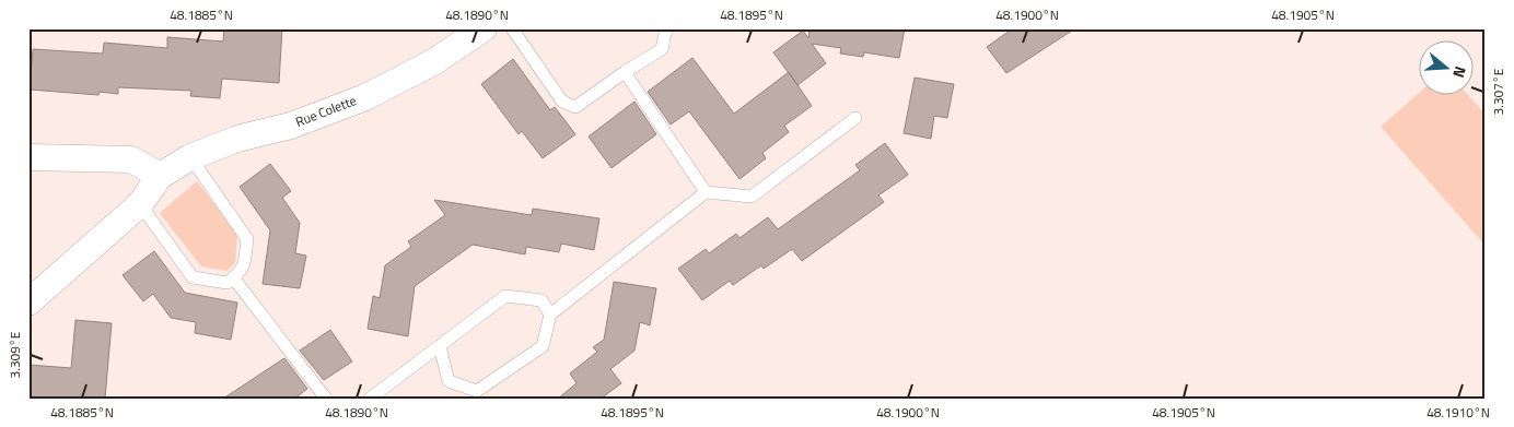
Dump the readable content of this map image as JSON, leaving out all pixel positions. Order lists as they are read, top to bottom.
{
  "streets": {
    "street": ["Rue Colette"]
  },
  "north": "right",
  "coordinates": [
    "48.1885°N",
    "48.1890°N",
    "48.1895°N",
    "48.1900°N",
    "48.1905°N",
    "3.307°E",
    "3.309°E",
    "48.1910°N"
  ]
}
